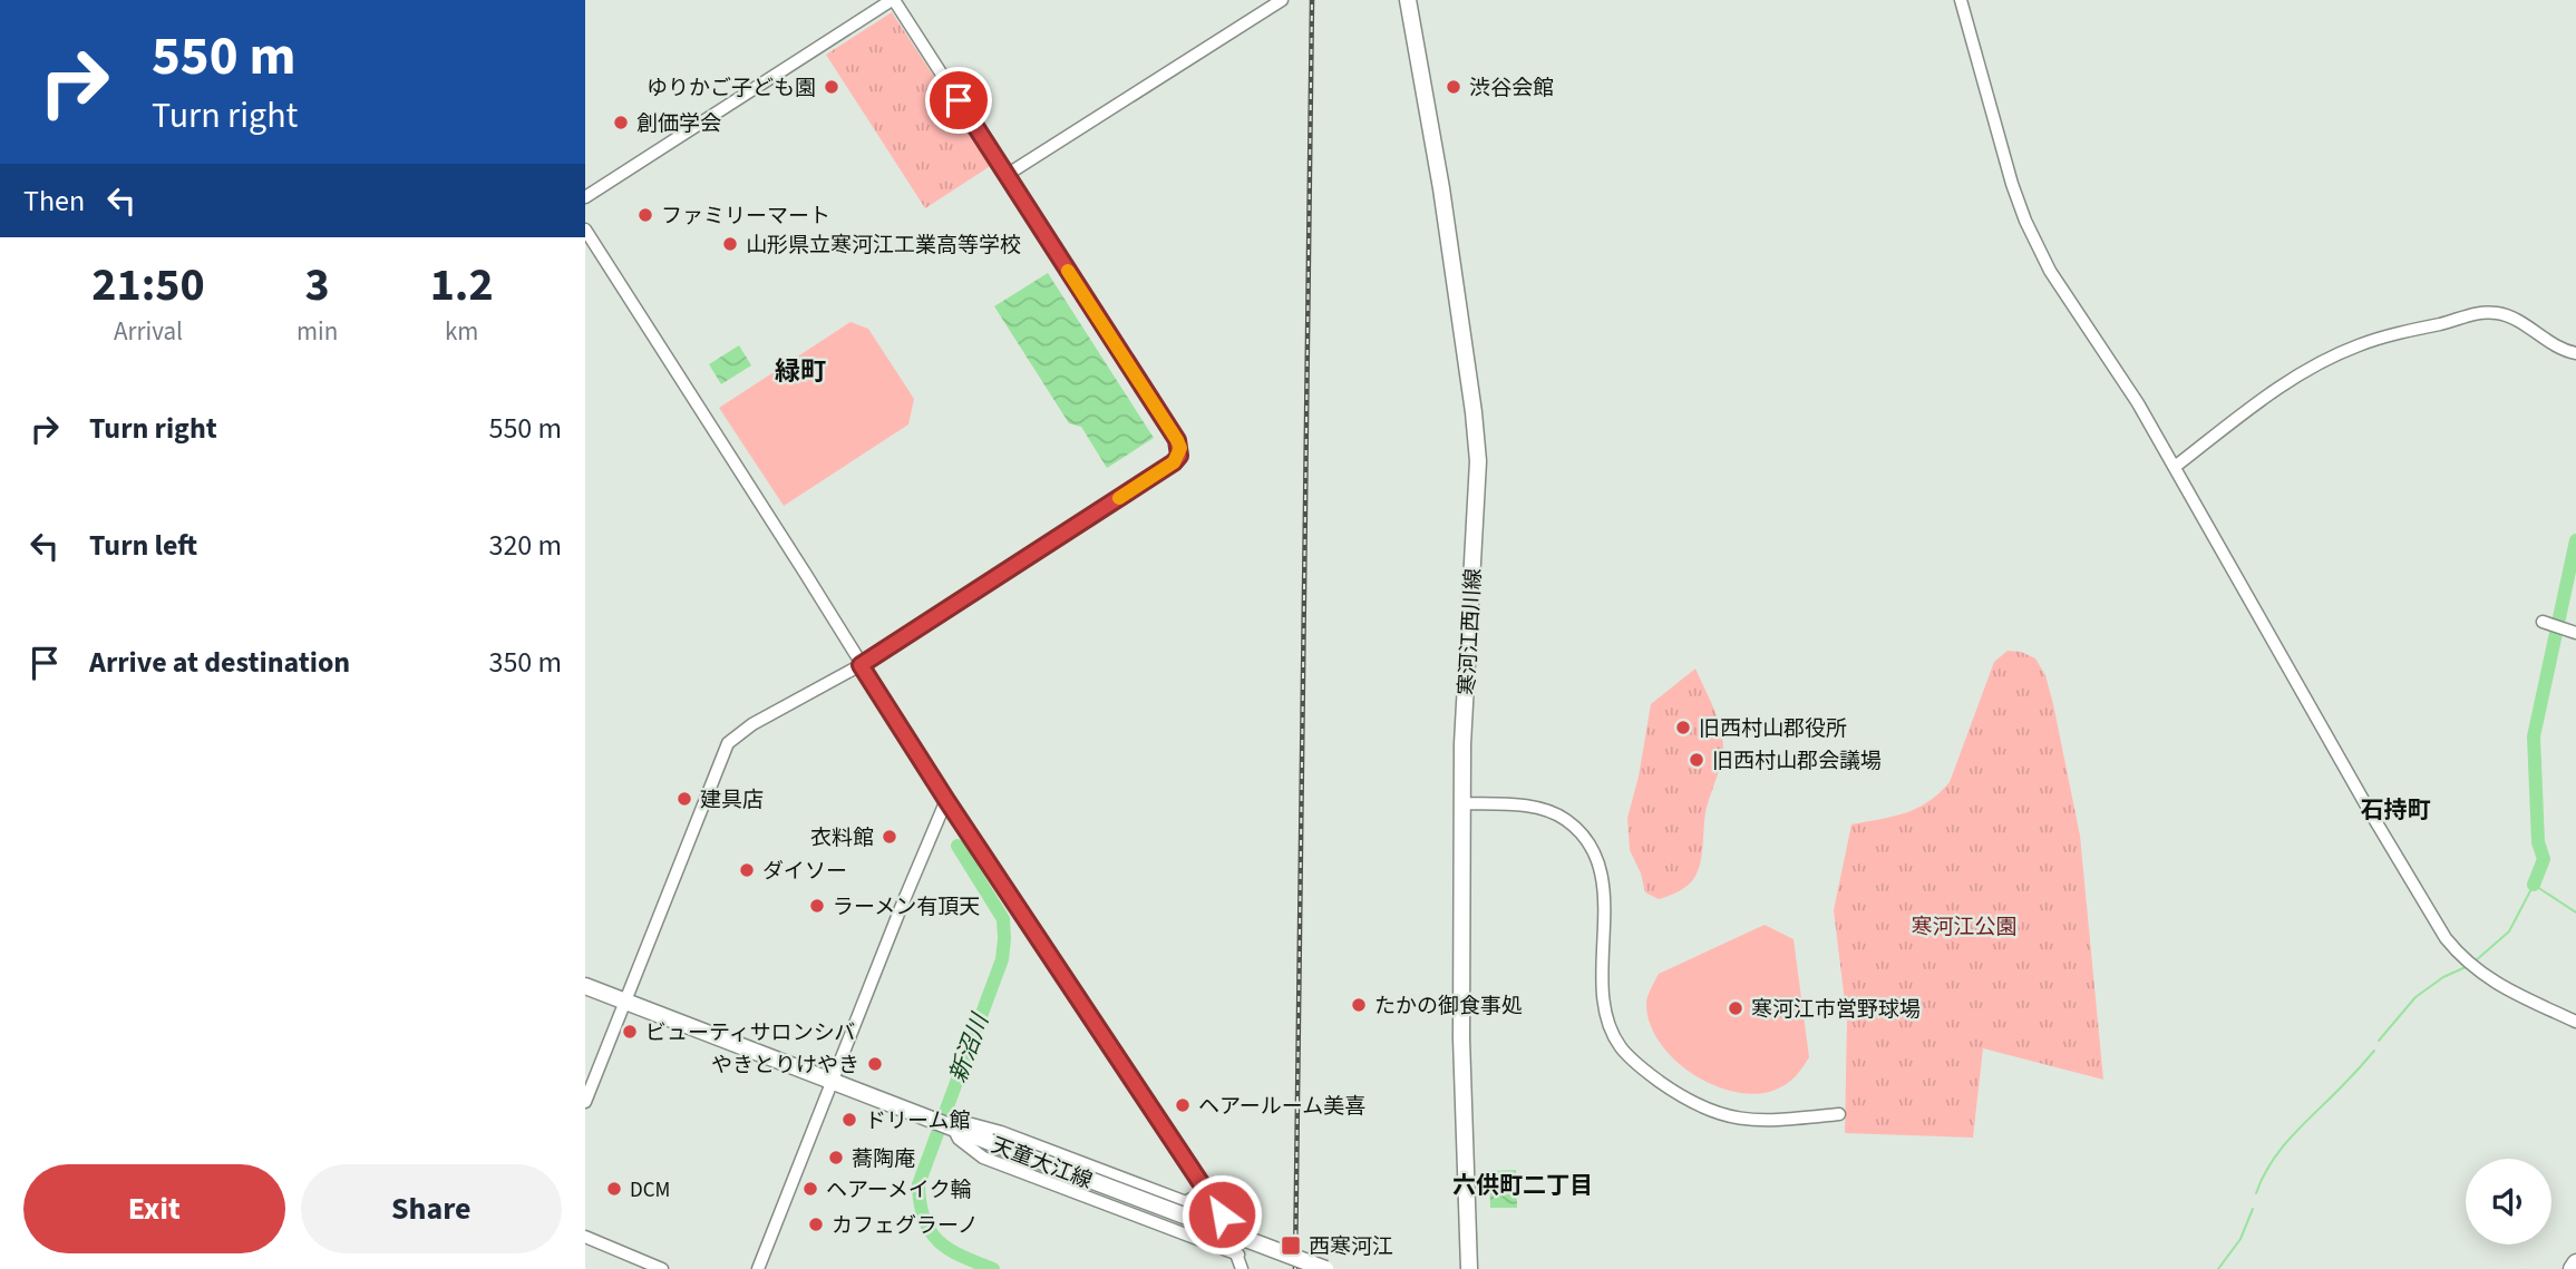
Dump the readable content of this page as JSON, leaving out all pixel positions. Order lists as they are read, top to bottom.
{
  "streets": {
    "main road": ["寒河江西川線", "天童大江線"]
  },
  "districts": ["緑町", "石持町", "六供町二丁目"],
  "water": ["新沼川"],
  "parks": ["寒河江公園"],
  "places": {
    "other": [
      "ゆりかご子ども園",
      "渋谷会館",
      "創価学会",
      "ファミリーマート",
      "山形県立寒河江工業高等学校",
      "旧西村山郡役所",
      "旧西村山郡会議場",
      "建具店",
      "衣料館",
      "ダイソー",
      "ラーメン有頂天",
      "たかの御食事処",
      "寒河江市営野球場",
      "ビューティサロンシバ",
      "やきとりけやき",
      "ヘアールーム美喜",
      "ドリーム館",
      "蕎陶庵",
      "DCM",
      "ヘアーメイク輪",
      "カフェグラーノ"
    ],
    "transit": ["西寒河江"]
  },
  "page": {
    "turn": ["550 m", "Turn right"],
    "then": "Then",
    "eta": [
      "21:50",
      "Arrival",
      "3",
      "min",
      "1.2",
      "km"
    ],
    "list": [
      {
        "name": "Turn right",
        "value": "550 m"
      },
      {
        "name": "Turn left",
        "value": "320 m"
      },
      {
        "name": "Arrive at destination",
        "value": "350 m"
      }
    ],
    "buttons": ["Exit", "Share"]
  }
}
